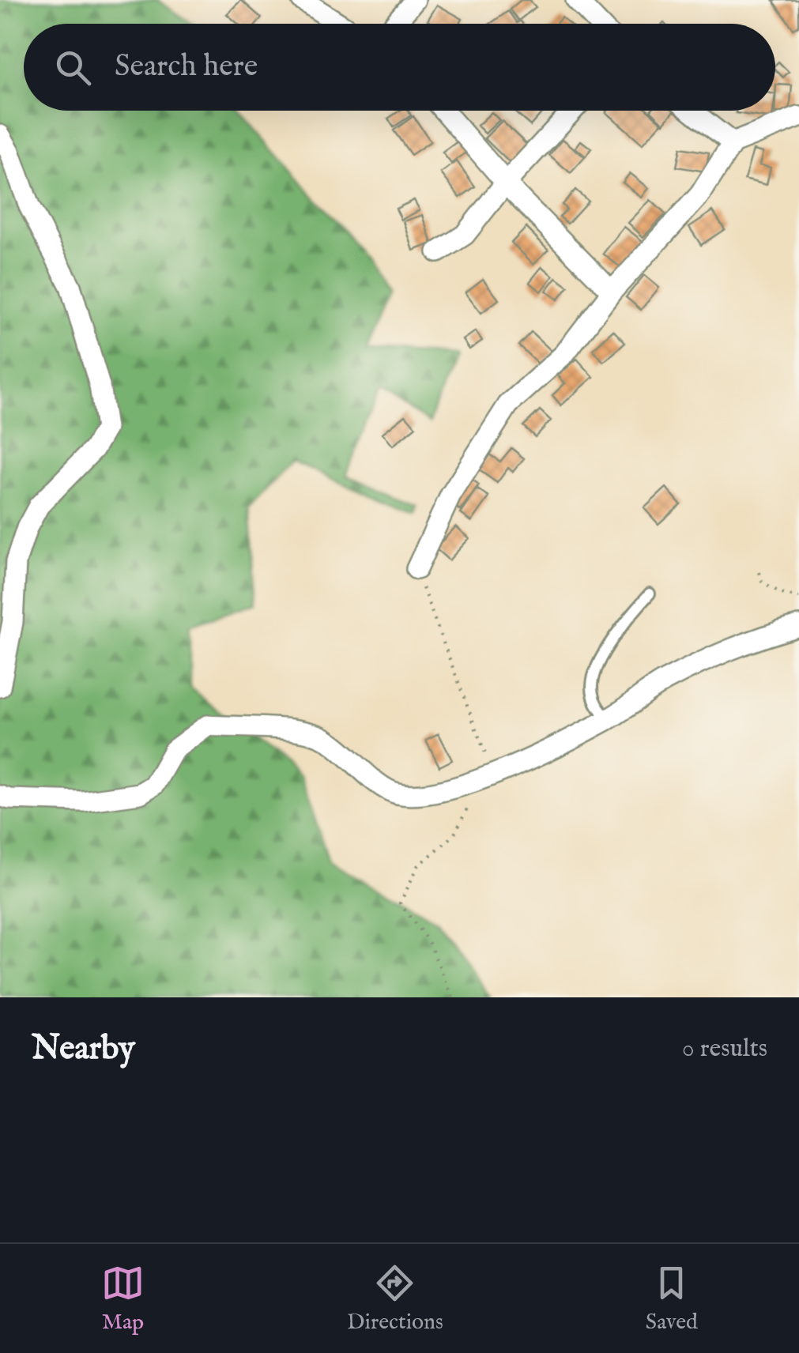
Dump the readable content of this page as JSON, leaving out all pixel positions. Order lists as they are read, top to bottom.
{
  "page": {
    "search": "Search here",
    "heading": ["Nearby", "0 results"],
    "nav": ["Map", "Directions", "Saved"]
  }
}
